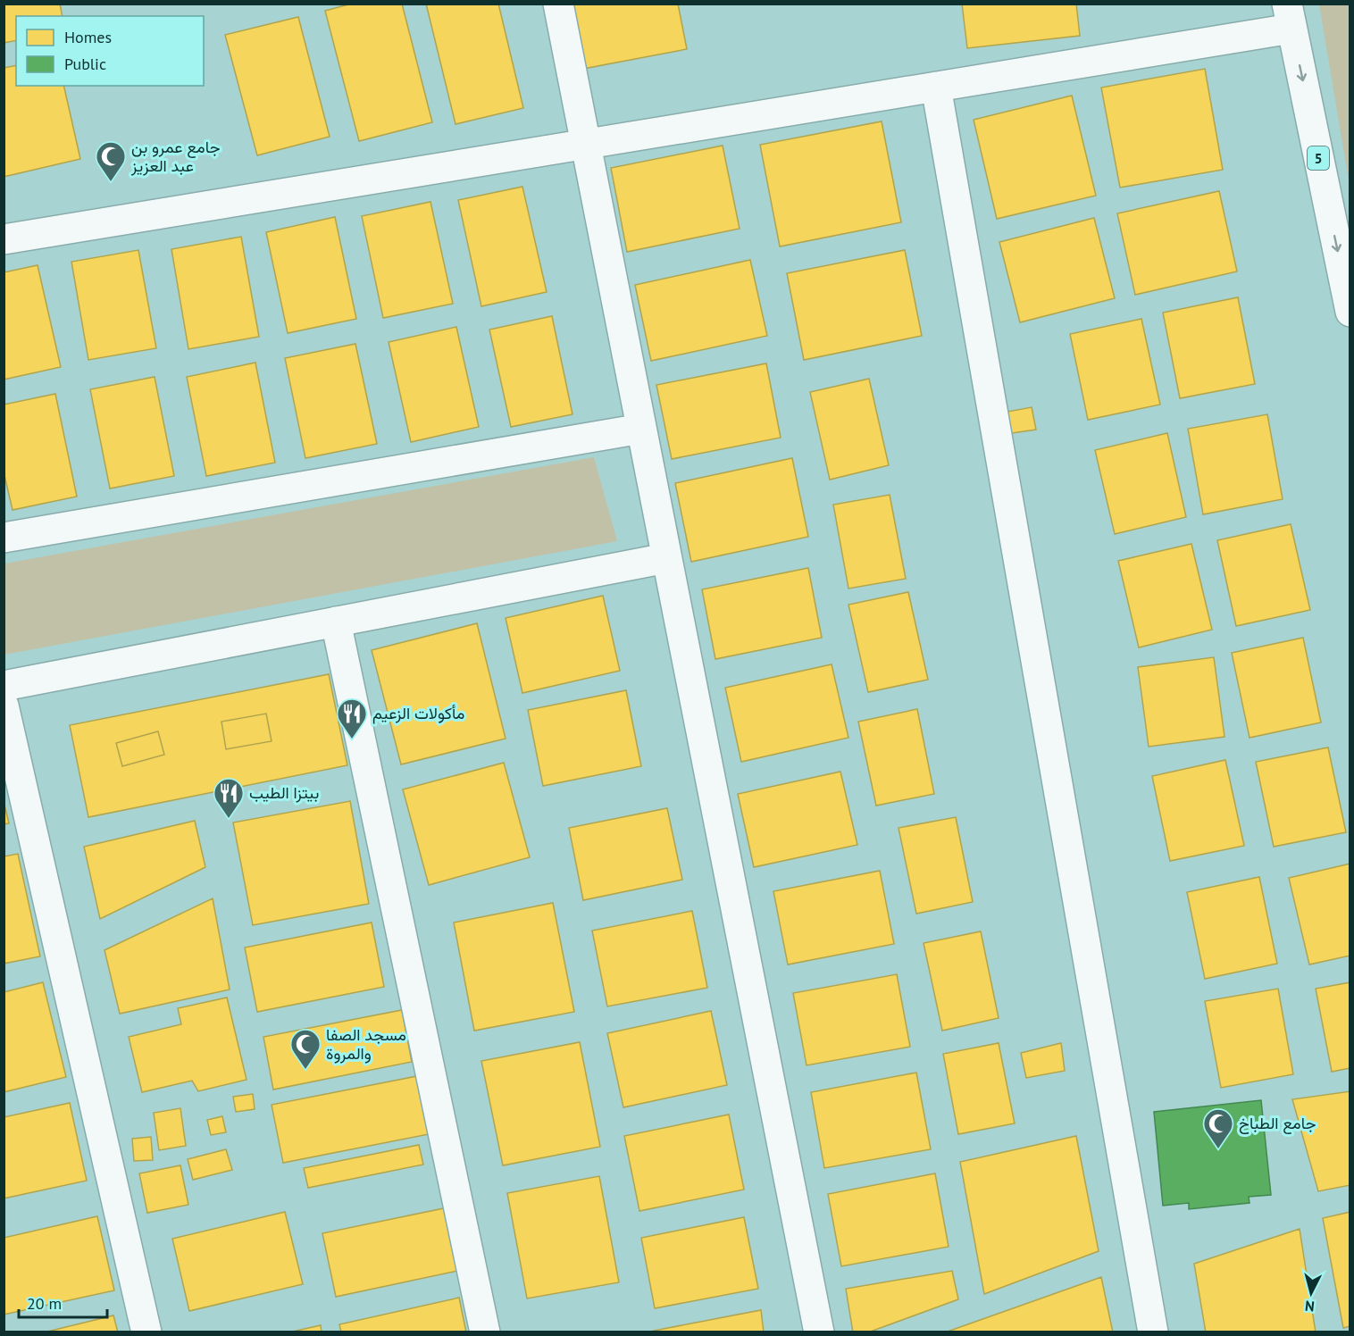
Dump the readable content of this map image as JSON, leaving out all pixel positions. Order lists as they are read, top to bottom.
{
  "streets": {
    "main road": ["5"]
  },
  "places": {
    "mosque": ["جامع عمرو بن عبد العزيز", "مسجد الصفا والمروة", "جامع الطباخ"],
    "restaurant": ["مأكولات الزعيم", "بيتزا الطيب"]
  },
  "legend": ["Homes", "Public"],
  "scale_bar": "20 m",
  "north": "bottom"
}
